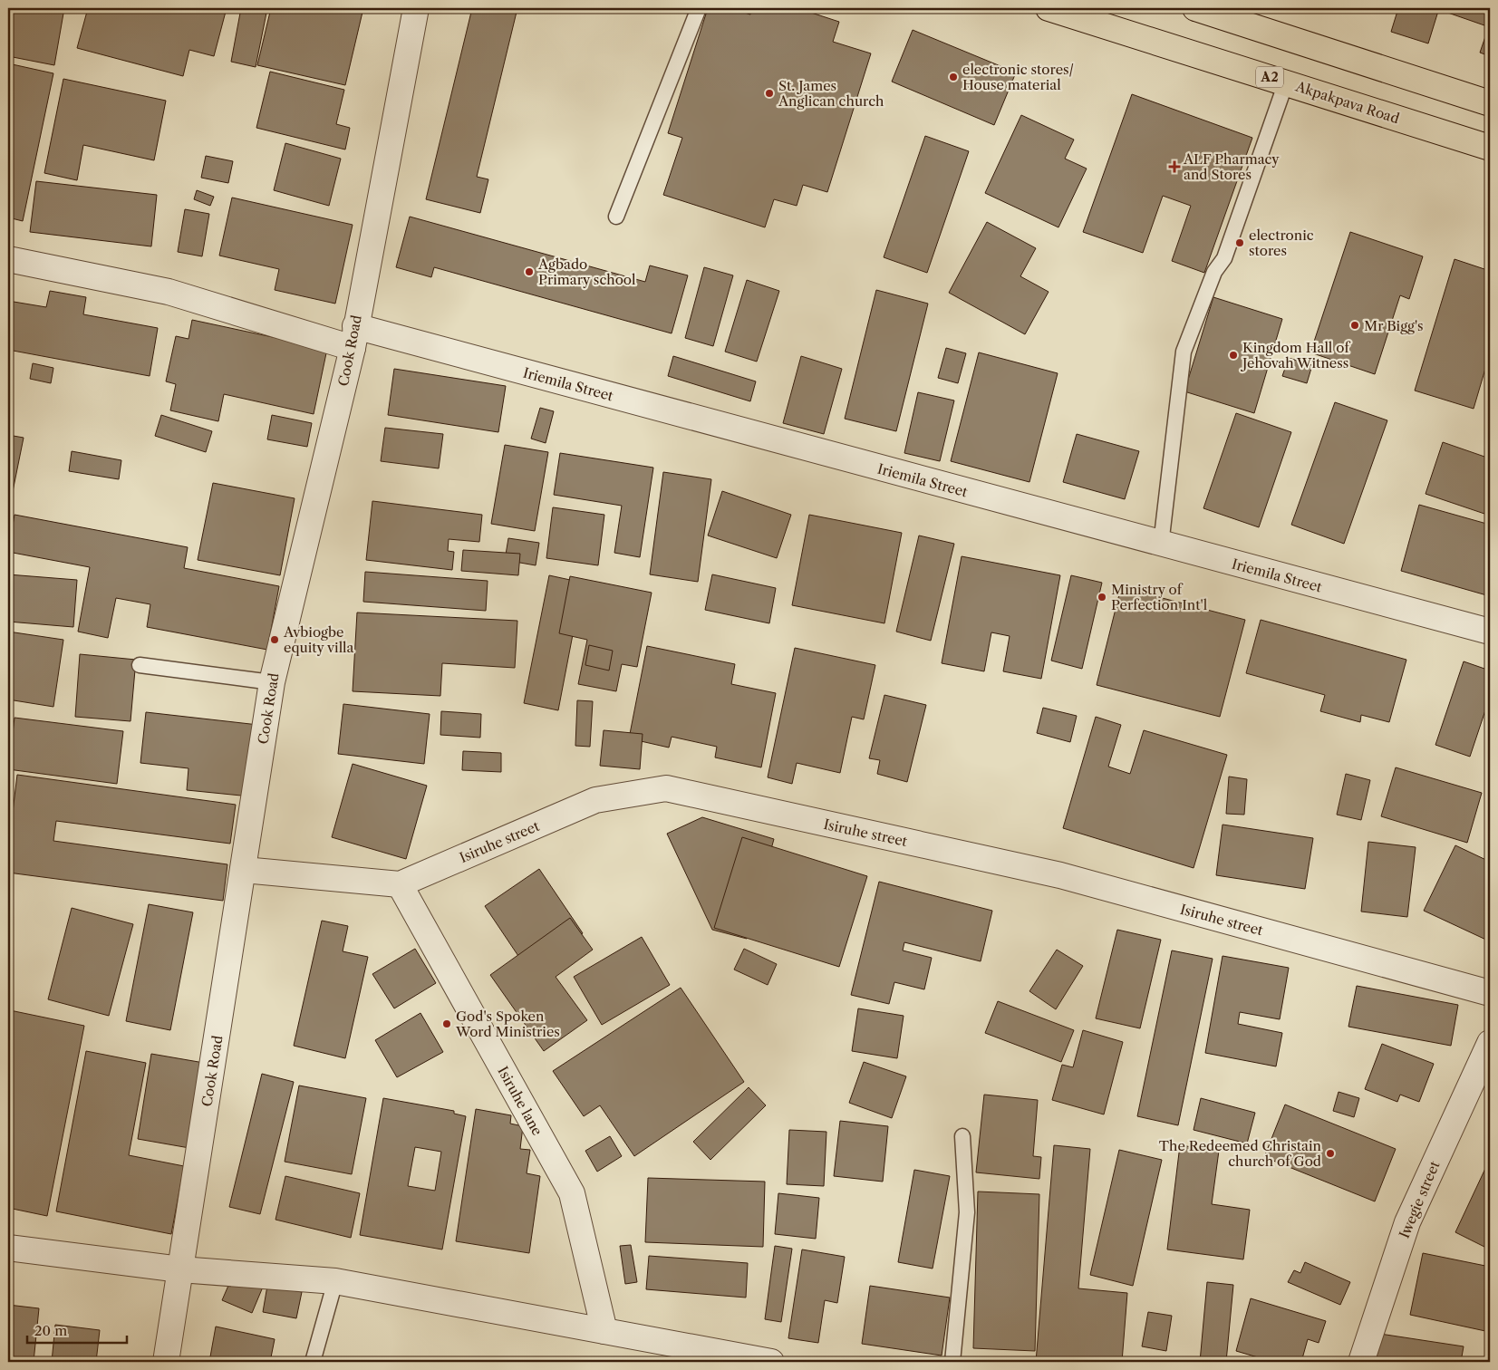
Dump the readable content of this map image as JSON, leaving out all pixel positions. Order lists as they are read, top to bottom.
{
  "streets": {
    "highway": ["A2", "Akpakpava Road"],
    "street": [
      "Cook Road",
      "Iriemila Street",
      "Isiruhe street",
      "Isiruhe lane",
      "Iwegie street"
    ]
  },
  "crossings": [
    ["Cook Road", "Iriemila Street"],
    ["Cook Road", "Isiruhe street"],
    ["Isiruhe street", "Isiruhe lane"]
  ],
  "places": {
    "other": [
      "electronic stores/ House material",
      "St. James Anglican church",
      "electronic stores",
      "Agbado Primary school",
      "Mr Bigg's",
      "Kingdom Hall of Jehovah Witness",
      "Ministry of Perfection Int'l",
      "Avbiogbe equity villa",
      "God's Spoken Word Ministries",
      "The Redeemed Christain church of God"
    ],
    "health": ["ALF Pharmacy and Stores"]
  },
  "scale_bar": "20 m"
}
